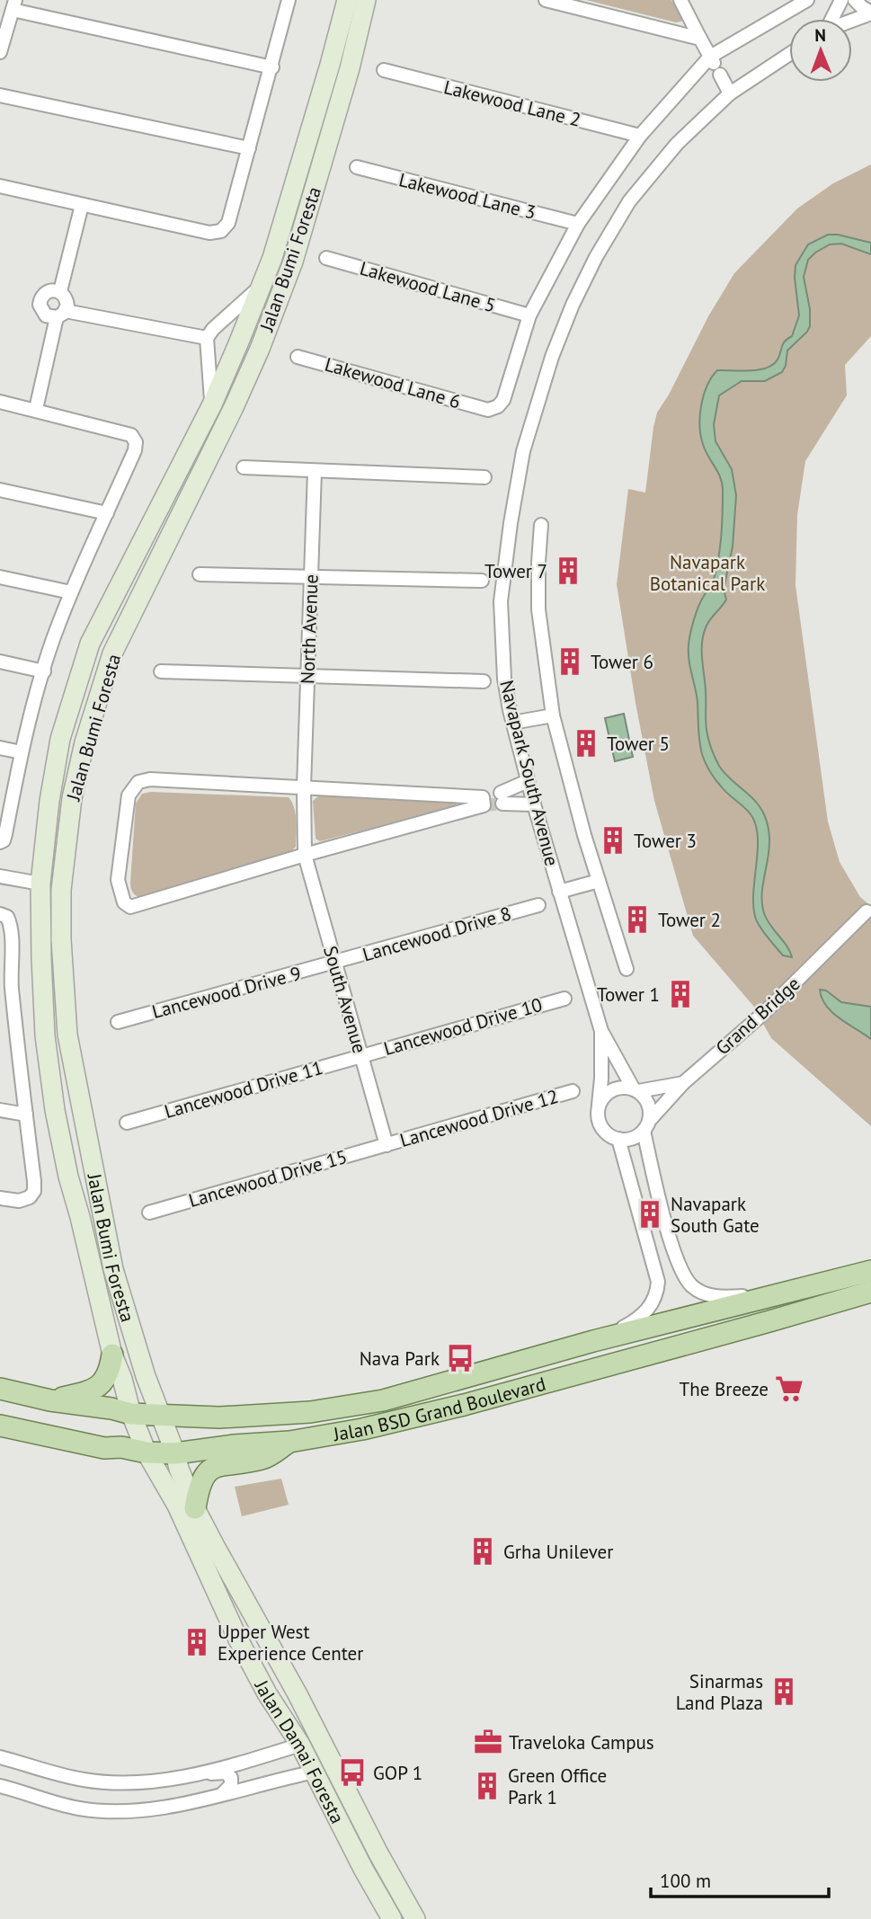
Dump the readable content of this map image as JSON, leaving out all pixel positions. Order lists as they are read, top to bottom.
{
  "streets": {
    "main road": ["Jalan Bumi Foresta", "Jalan BSD Grand Boulevard", "Jalan Damai Foresta"],
    "street": [
      "Lakewood Lane 2",
      "Lakewood Lane 3",
      "Lakewood Lane 5",
      "Lakewood Lane 6",
      "North Avenue",
      "Navapark South Avenue",
      "Lancewood Drive 8",
      "Lancewood Drive 9",
      "South Avenue",
      "Grand Bridge",
      "Lancewood Drive 10",
      "Lancewood Drive 11",
      "Lancewood Drive 12",
      "Lancewood Drive 15"
    ]
  },
  "crossings": [
    ["Jalan Bumi Foresta", "Jalan BSD Grand Boulevard"],
    ["Jalan Bumi Foresta", "Jalan Damai Foresta"],
    ["Lakewood Lane 5", "Lakewood Lane 6"],
    ["North Avenue", "South Avenue"],
    ["Navapark South Avenue", "Grand Bridge"],
    ["Lancewood Drive 8", "Lancewood Drive 9"],
    ["Lancewood Drive 8", "South Avenue"],
    ["Lancewood Drive 9", "South Avenue"],
    ["South Avenue", "Lancewood Drive 10"],
    ["South Avenue", "Lancewood Drive 11"],
    ["South Avenue", "Lancewood Drive 12"],
    ["South Avenue", "Lancewood Drive 15"],
    ["Lancewood Drive 10", "Lancewood Drive 11"],
    ["Lancewood Drive 12", "Lancewood Drive 15"],
    ["Jalan BSD Grand Boulevard", "Jalan Damai Foresta"]
  ],
  "parks": ["Navapark Botanical Park"],
  "places": {
    "building": [
      "Tower 7",
      "Tower 6",
      "Tower 5",
      "Tower 3",
      "Tower 2",
      "Tower 1",
      "Navapark South Gate",
      "Grha Unilever",
      "Upper West Experience Center",
      "Sinarmas Land Plaza",
      "Green Office Park 1"
    ],
    "bus stop": ["Nava Park", "GOP 1"],
    "supermarket": ["The Breeze"],
    "office": ["Traveloka Campus"]
  },
  "scale_bar": "100 m",
  "north": "top"
}
